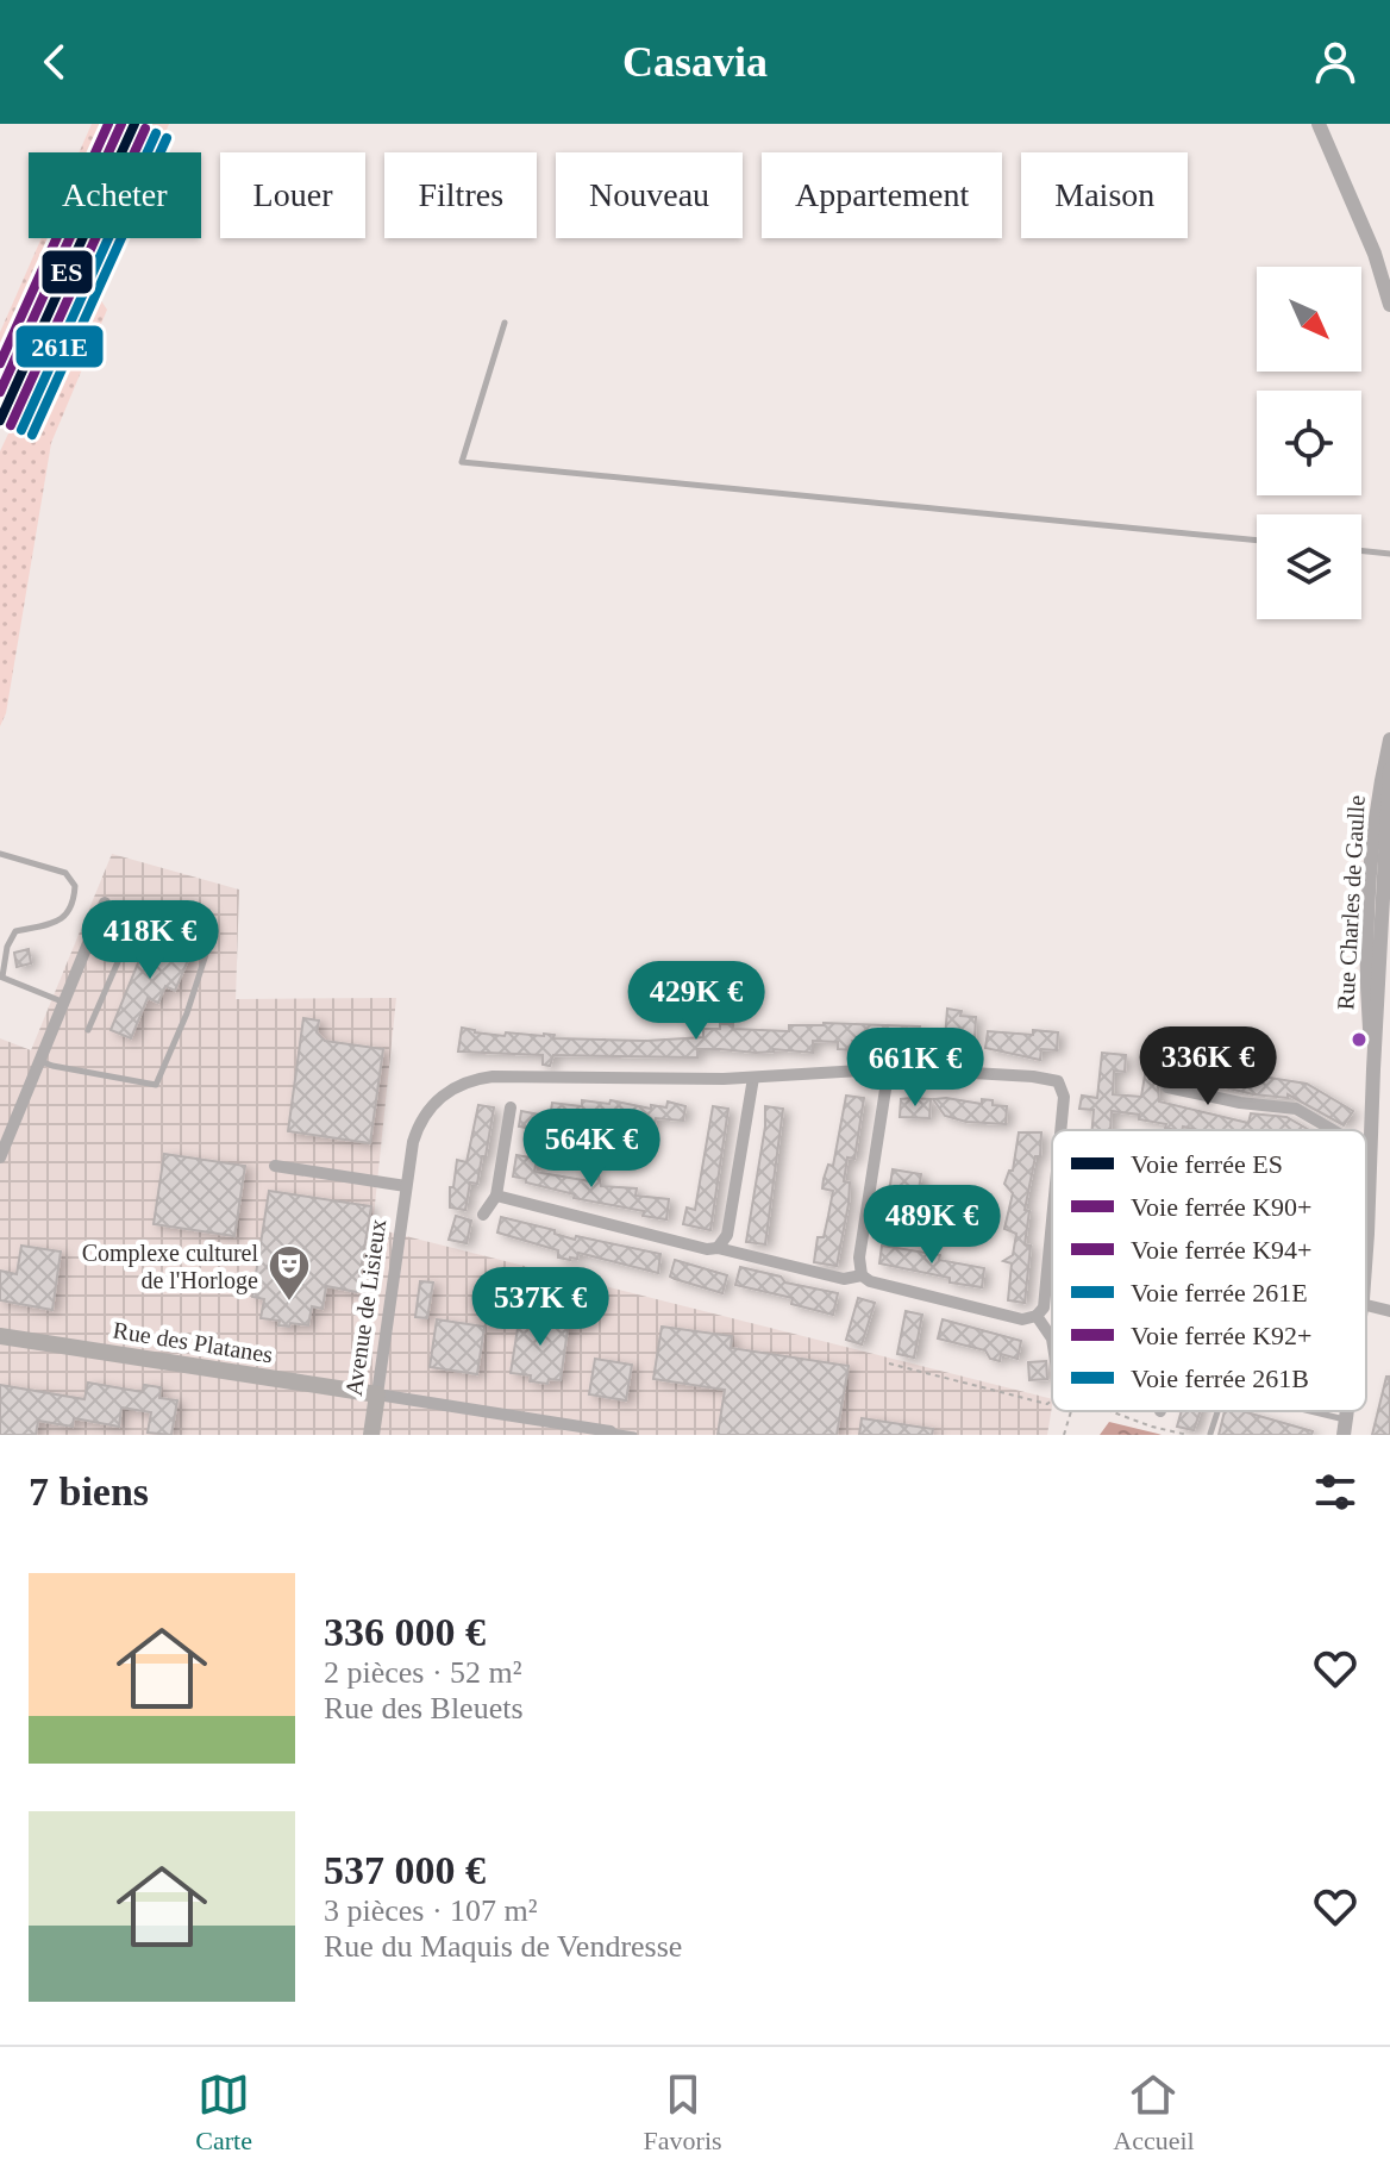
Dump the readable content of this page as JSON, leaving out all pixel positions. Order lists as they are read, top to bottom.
{
  "streets": {
    "main road": ["Avenue de Lisieux", "Rue des Platanes"],
    "street": ["Rue Charles de Gaulle"]
  },
  "crossings": [
    ["Avenue de Lisieux", "Rue des Platanes"]
  ],
  "places": {
    "theatre": ["Complexe culturel de l'Horloge"]
  },
  "lines": [
    "rail line ES",
    "rail line K94+",
    "rail line K92+",
    "rail line K90+",
    "rail line 261E",
    "rail line 261B"
  ],
  "legend": [
    "Voie ferrée ES",
    "Voie ferrée K90+",
    "Voie ferrée K94+",
    "Voie ferrée 261E",
    "Voie ferrée K92+",
    "Voie ferrée 261B"
  ],
  "north": "bottom right",
  "page": {
    "header": "Casavia",
    "chip": [
      "Acheter",
      "Louer",
      "Filtres",
      "Nouveau",
      "Appartement",
      "Maison"
    ],
    "price": [
      "418K €",
      "429K €",
      "336K €",
      "661K €",
      "564K €",
      "489K €",
      "537K €"
    ],
    "heading": "7 biens",
    "list": [
      {
        "name": "336 000 €",
        "note": "2 pièces · 52 m² · Rue des Bleuets"
      },
      {
        "name": "537 000 €",
        "note": "3 pièces · 107 m² · Rue du Maquis de Vendresse"
      }
    ],
    "tabs": ["Carte", "Favoris", "Accueil"]
  }
}
